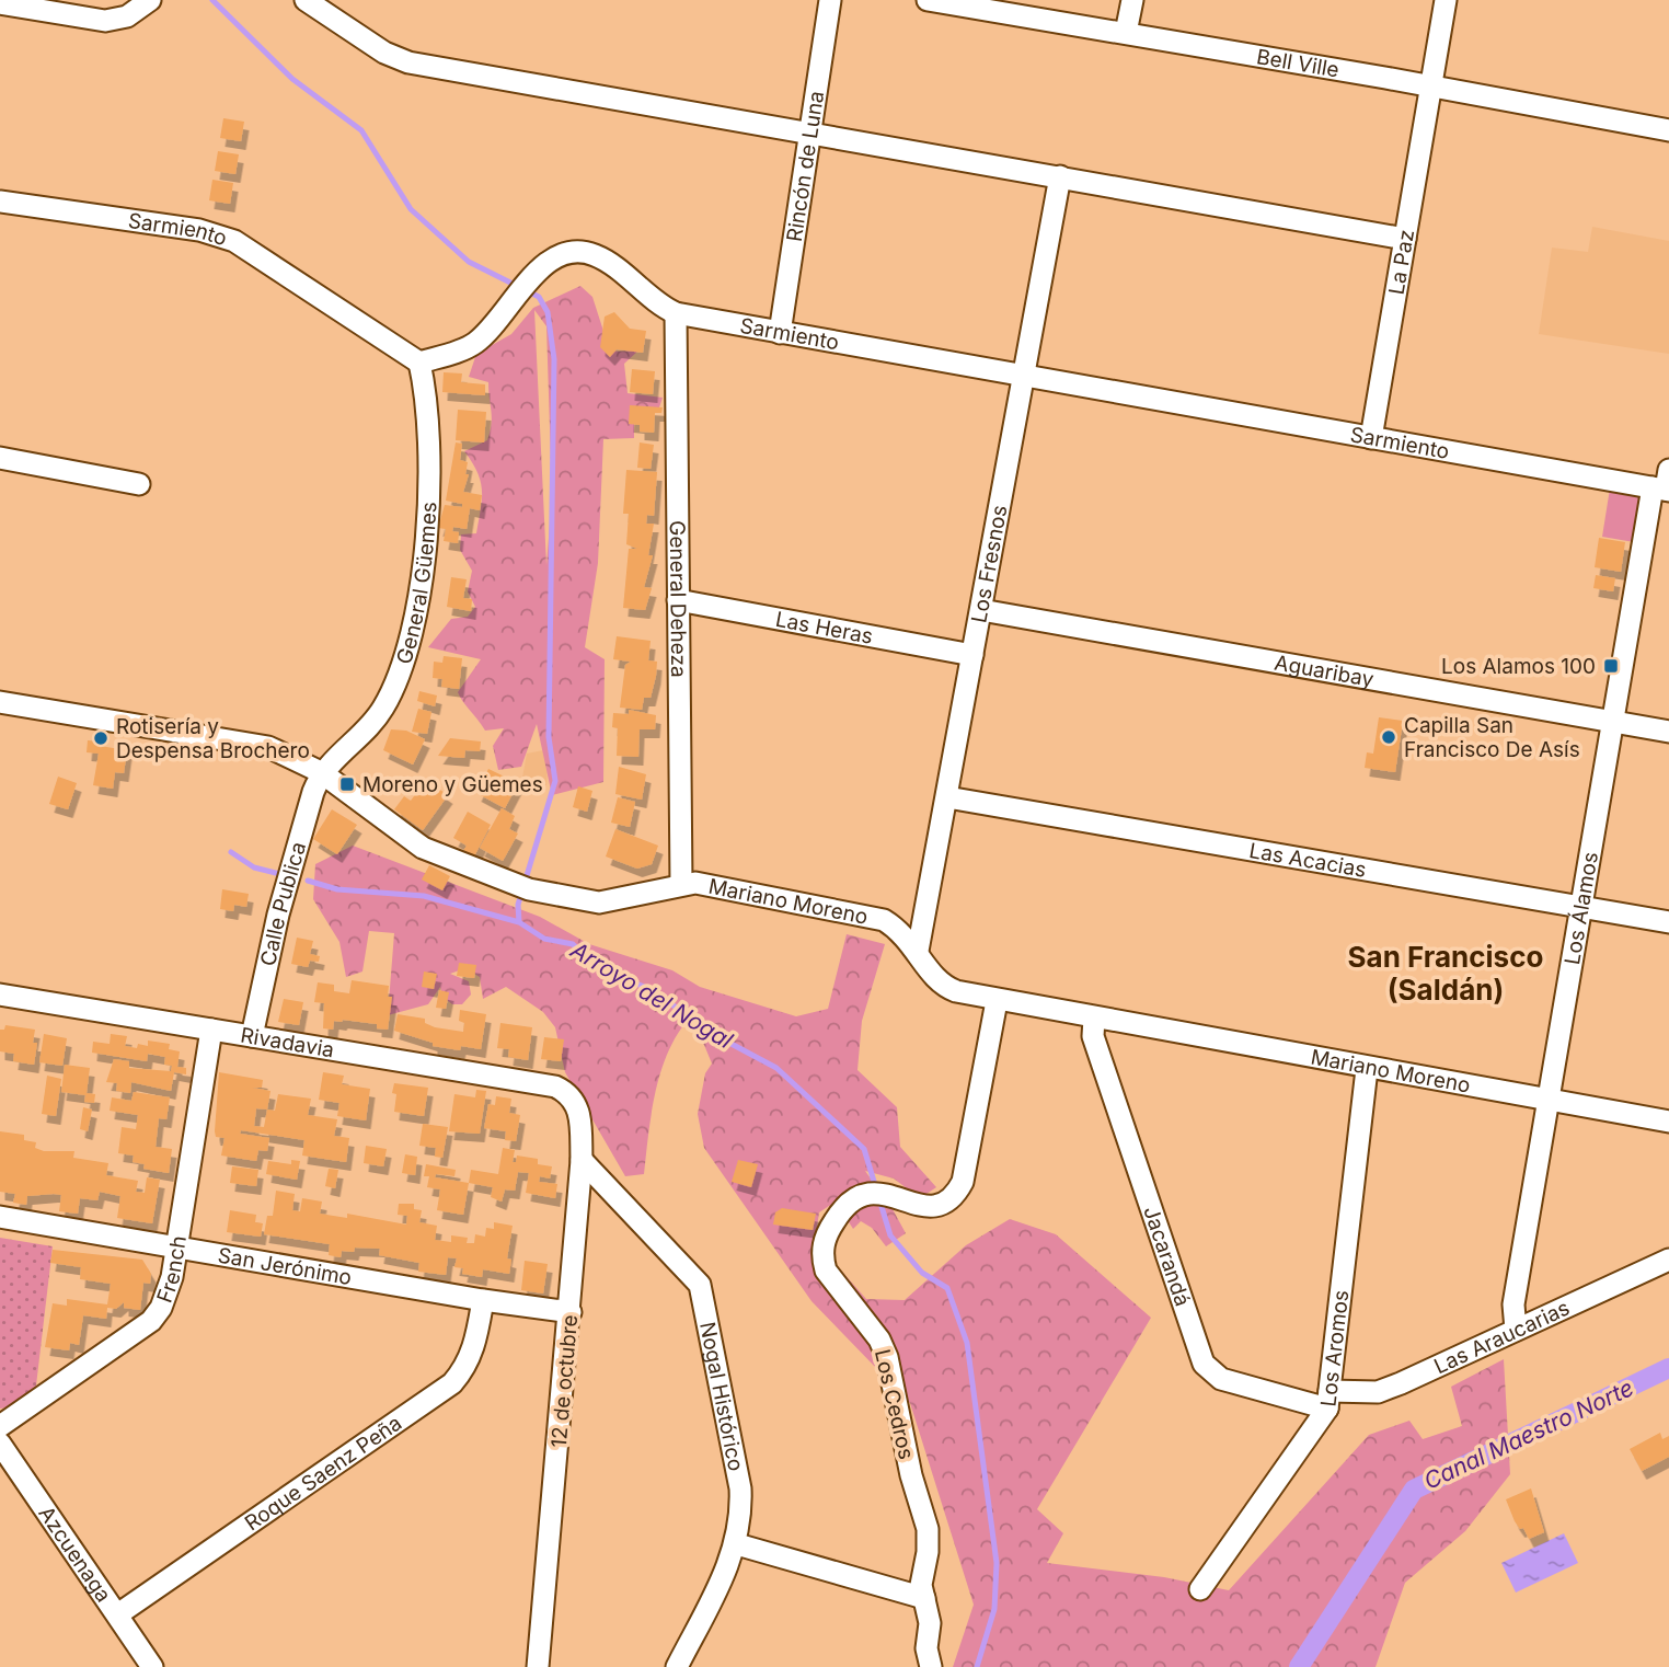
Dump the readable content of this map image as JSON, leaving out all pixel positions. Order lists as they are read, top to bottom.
{
  "streets": {
    "street": [
      "Bell Ville",
      "Rincón de Luna",
      "Sarmiento",
      "La Paz",
      "Los Fresnos",
      "General Güemes",
      "General Deheza",
      "Las Heras",
      "Aguaribay",
      "Las Acacias",
      "Mariano Moreno",
      "Calle Publica",
      "Los Álamos",
      "Rivadavia",
      "Jacarandá",
      "San Jerónimo",
      "French",
      "Las Araucarias",
      "Los Aromos",
      "12 de octubre",
      "Nogal Histórico",
      "Los Cedros",
      "Roque Saenz Peña",
      "Azcuenaga"
    ]
  },
  "crossings": [
    ["Bell Ville", "La Paz"],
    ["Rincón de Luna", "Sarmiento"],
    ["Sarmiento", "La Paz"],
    ["Sarmiento", "Los Fresnos"],
    ["Sarmiento", "General Güemes"],
    ["Sarmiento", "General Deheza"],
    ["Sarmiento", "Los Álamos"],
    ["Los Fresnos", "Las Heras"],
    ["Los Fresnos", "Aguaribay"],
    ["Los Fresnos", "Las Acacias"],
    ["Los Fresnos", "Mariano Moreno"],
    ["General Güemes", "Mariano Moreno"],
    ["General Güemes", "Calle Publica"],
    ["General Deheza", "Las Heras"],
    ["General Deheza", "Mariano Moreno"],
    ["Aguaribay", "Los Álamos"],
    ["Las Acacias", "Los Álamos"],
    ["Mariano Moreno", "Calle Publica"],
    ["Mariano Moreno", "Los Álamos"],
    ["Mariano Moreno", "Jacarandá"],
    ["Mariano Moreno", "Los Aromos"],
    ["Mariano Moreno", "Los Cedros"],
    ["Calle Publica", "Rivadavia"],
    ["Los Álamos", "Las Araucarias"],
    ["Rivadavia", "French"],
    ["Rivadavia", "12 de octubre"],
    ["Jacarandá", "Las Araucarias"],
    ["Jacarandá", "Los Aromos"],
    ["San Jerónimo", "French"],
    ["San Jerónimo", "12 de octubre"],
    ["San Jerónimo", "Roque Saenz Peña"],
    ["Las Araucarias", "Los Aromos"],
    ["12 de octubre", "Nogal Histórico"],
    ["Roque Saenz Peña", "Azcuenaga"]
  ],
  "districts": ["San Francisco (Saldán)"],
  "water": ["Arroyo del Nogal", "Canal Maestro Norte"],
  "places": {
    "transit": ["Los Alamos 100", "Moreno y Güemes"],
    "other": ["Capilla San Francisco De Asís", "Rotisería y Despensa Brochero"]
  }
}
